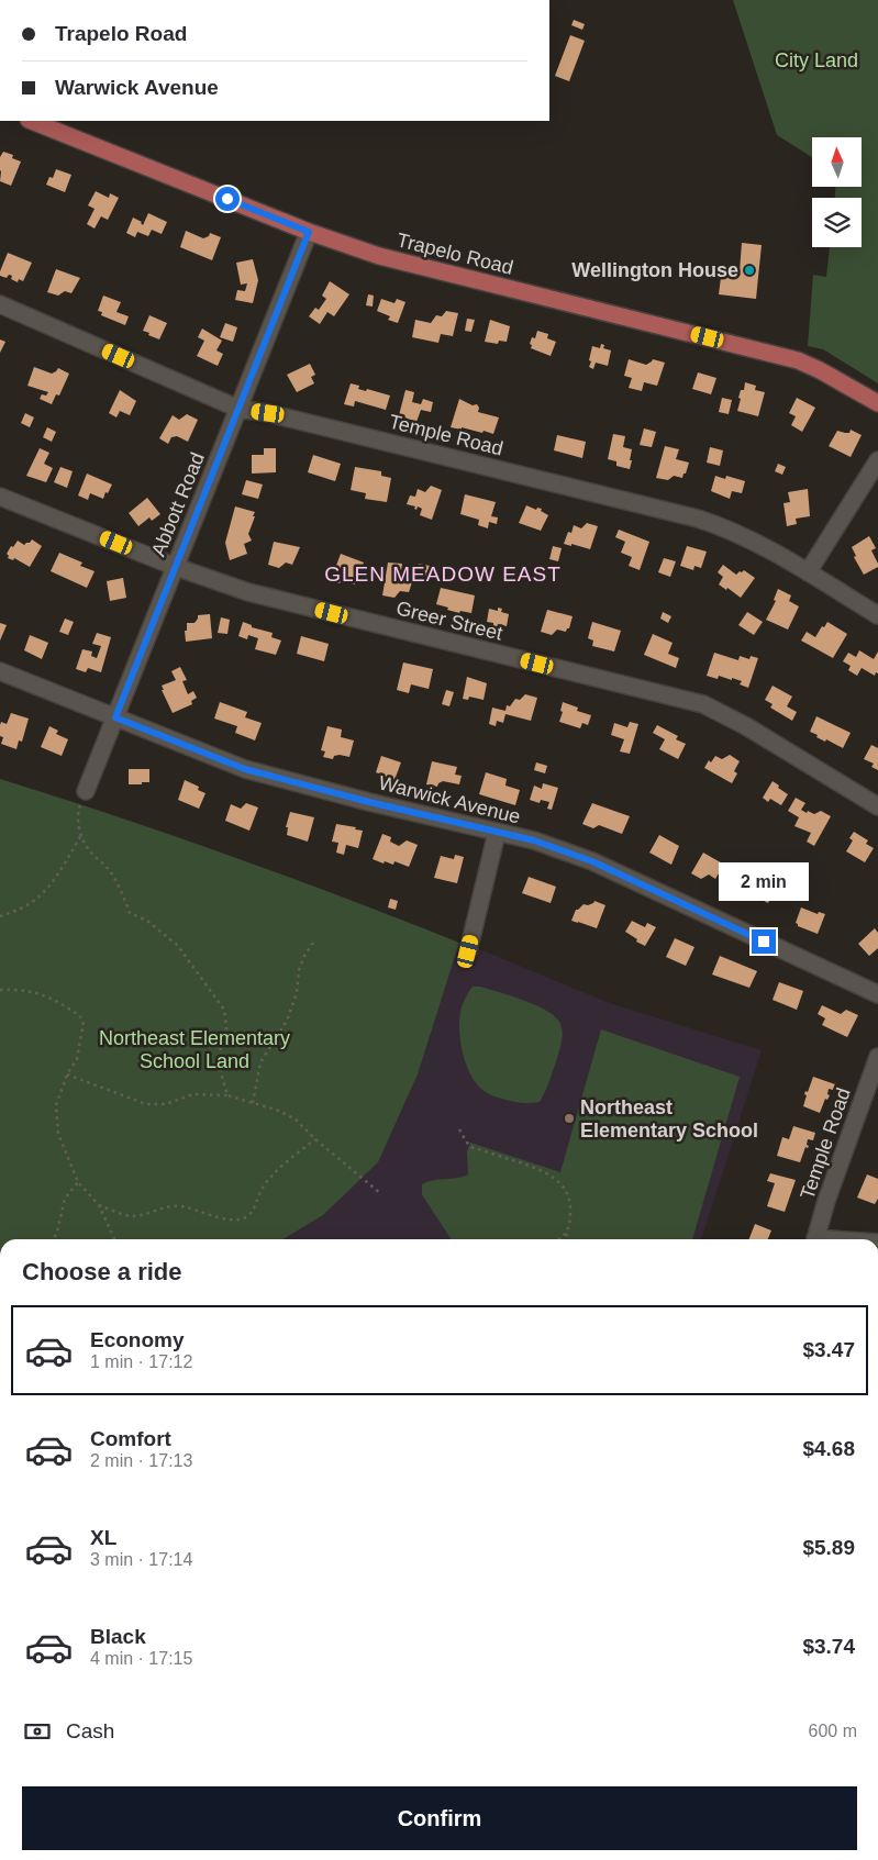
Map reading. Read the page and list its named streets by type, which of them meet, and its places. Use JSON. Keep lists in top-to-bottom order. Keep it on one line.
{"streets":{"main road":["Trapelo Road"],"street":["Temple Road","Abbott Road","Greer Street","Warwick Avenue"]},"crossings":[["Trapelo Road","Abbott Road"],["Temple Road","Abbott Road"],["Abbott Road","Greer Street"],["Abbott Road","Warwick Avenue"]],"districts":["GLEN MEADOW EAST"],"parks":["City Land","Northeast Elementary School Land"],"places":["Wellington House","Northeast Elementary School"],"north":"top","page":{"banner":["Trapelo Road","Warwick Avenue"],"bubble":"2 min","heading":"Choose a ride","list":[{"name":"Economy","note":"1 min · 17:12","value":"$3.47"},{"name":"Comfort","note":"2 min · 17:13","value":"$4.68"},{"name":"XL","note":"3 min · 17:14","value":"$5.89"},{"name":"Black","note":"4 min · 17:15","value":"$3.74"}],"pay":["Cash","600 m"],"buttons":"Confirm"}}
